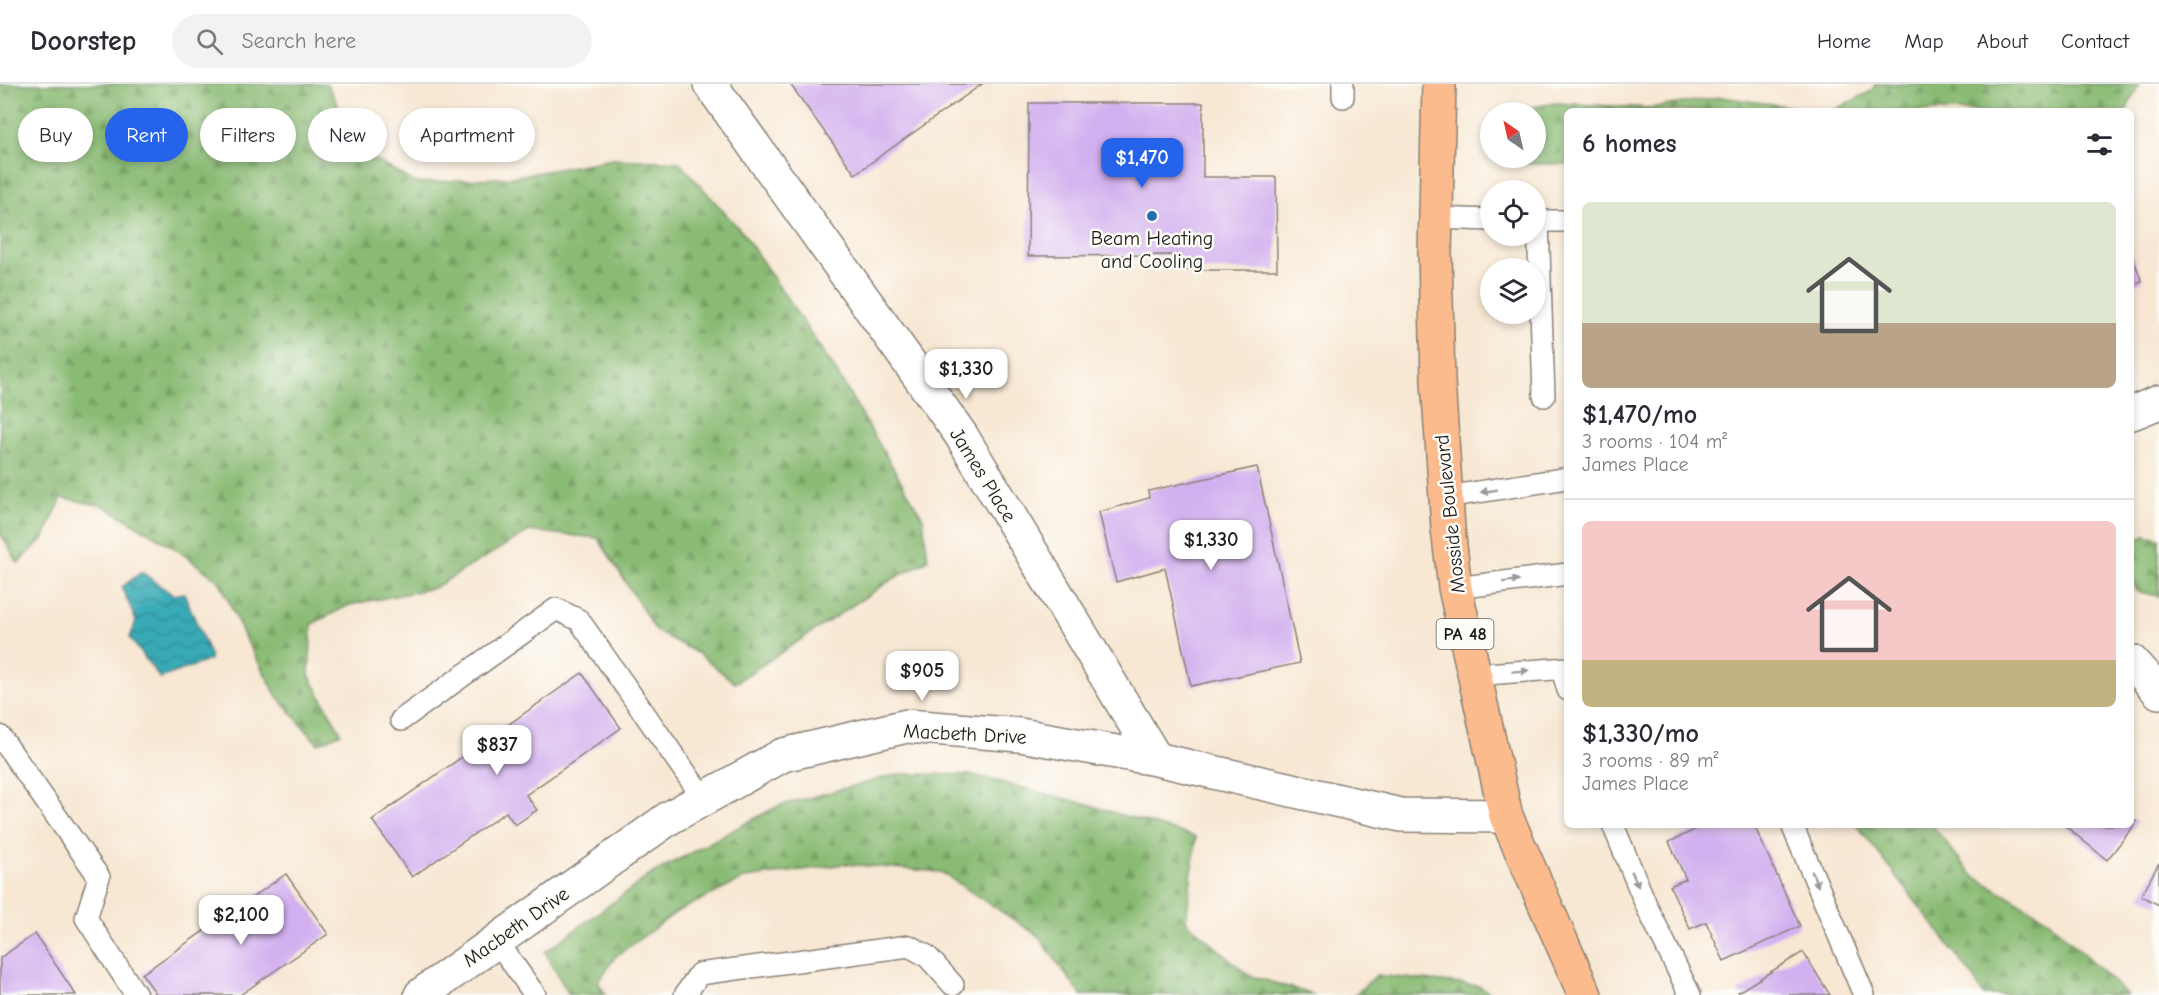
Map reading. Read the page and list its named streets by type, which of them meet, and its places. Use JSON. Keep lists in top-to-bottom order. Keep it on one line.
{"streets":{"main road":["Mosside Boulevard","PA 48"],"street":["James Place","Macbeth Drive"]},"crossings":[["James Place","Macbeth Drive"],["Mosside Boulevard","Macbeth Drive"]],"places":["Beam Heating and Cooling"],"north":"top left","page":{"header":"Doorstep","search":"Search here","nav":["Home","Map","About","Contact"],"chip":["Buy","Rent","Filters","New","Apartment"],"heading":"6 homes","price":["$1,470","$1,330","$1,330","$905","$837","$2,100"],"list":[{"name":"$1,470/mo","note":"3 rooms · 104 m² · James Place"},{"name":"$1,330/mo","note":"3 rooms · 89 m² · James Place"}]}}
